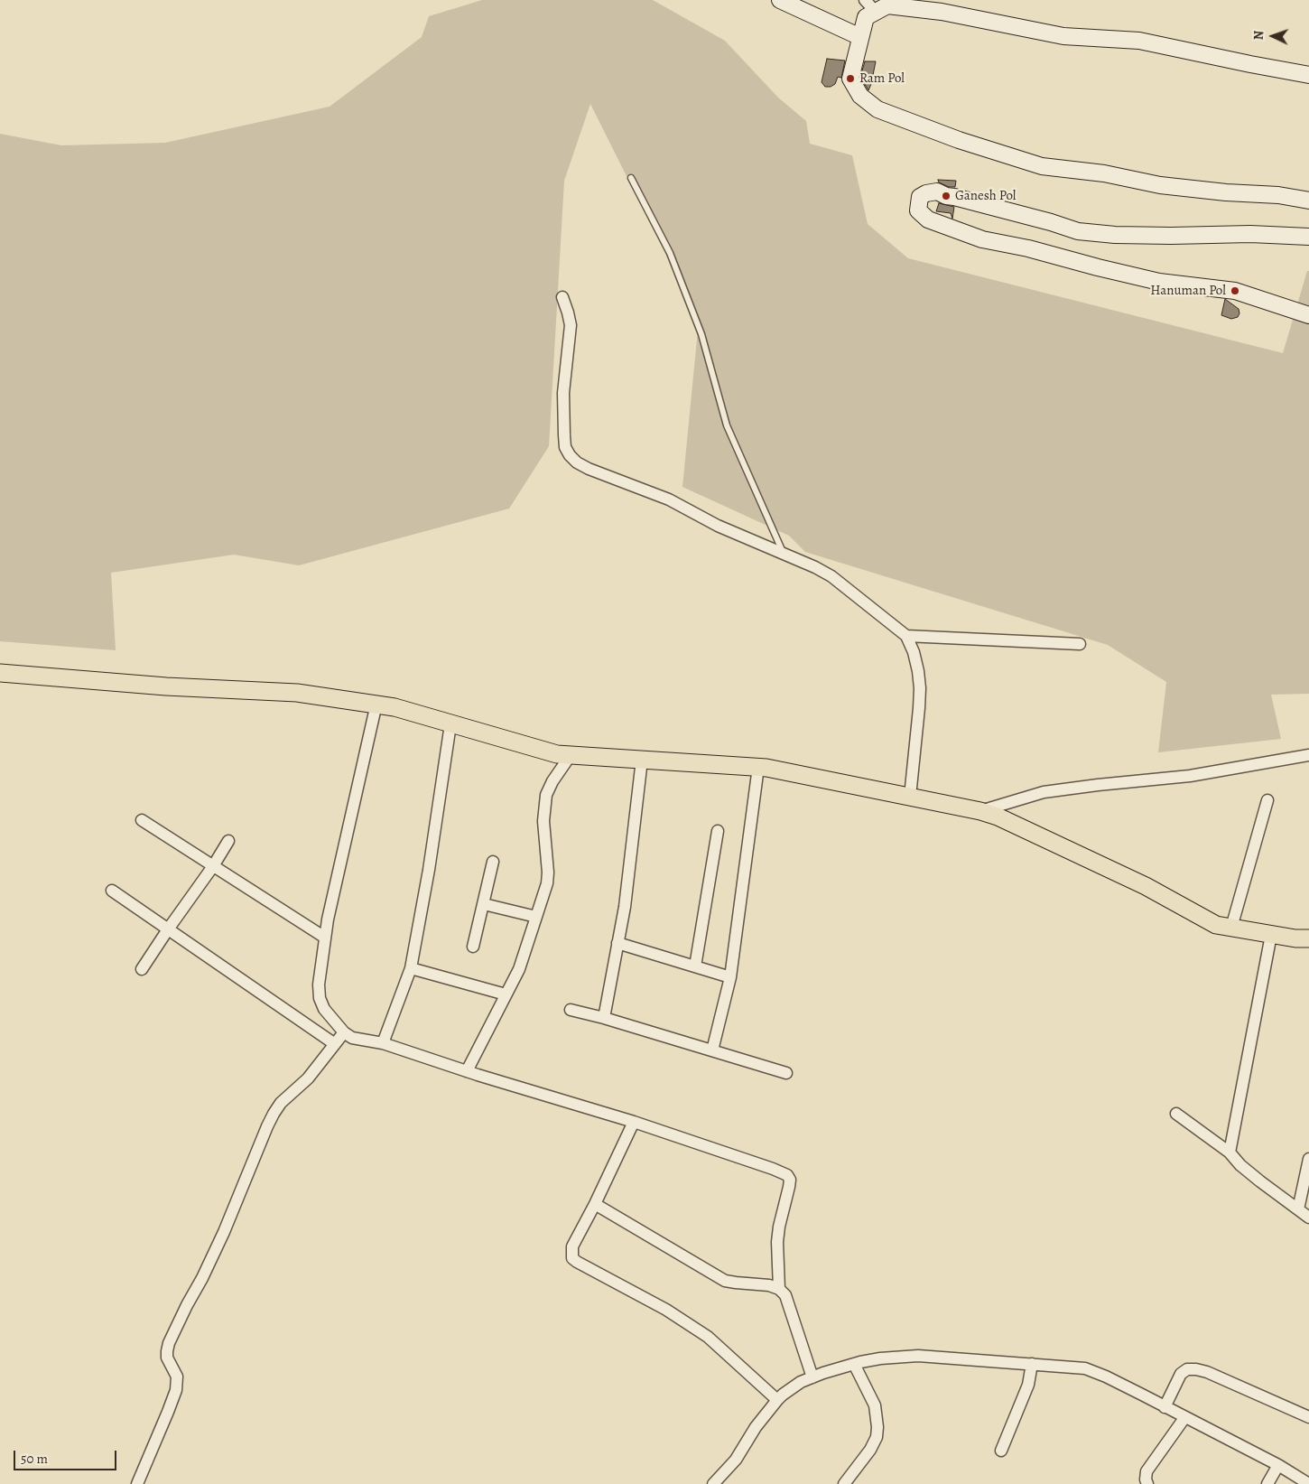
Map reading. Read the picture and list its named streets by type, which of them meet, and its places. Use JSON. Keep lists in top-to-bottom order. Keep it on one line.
{"places":["Ram Pol","Ganesh Pol","Hanuman Pol"],"scale_bar":"50 m","north":"left"}
